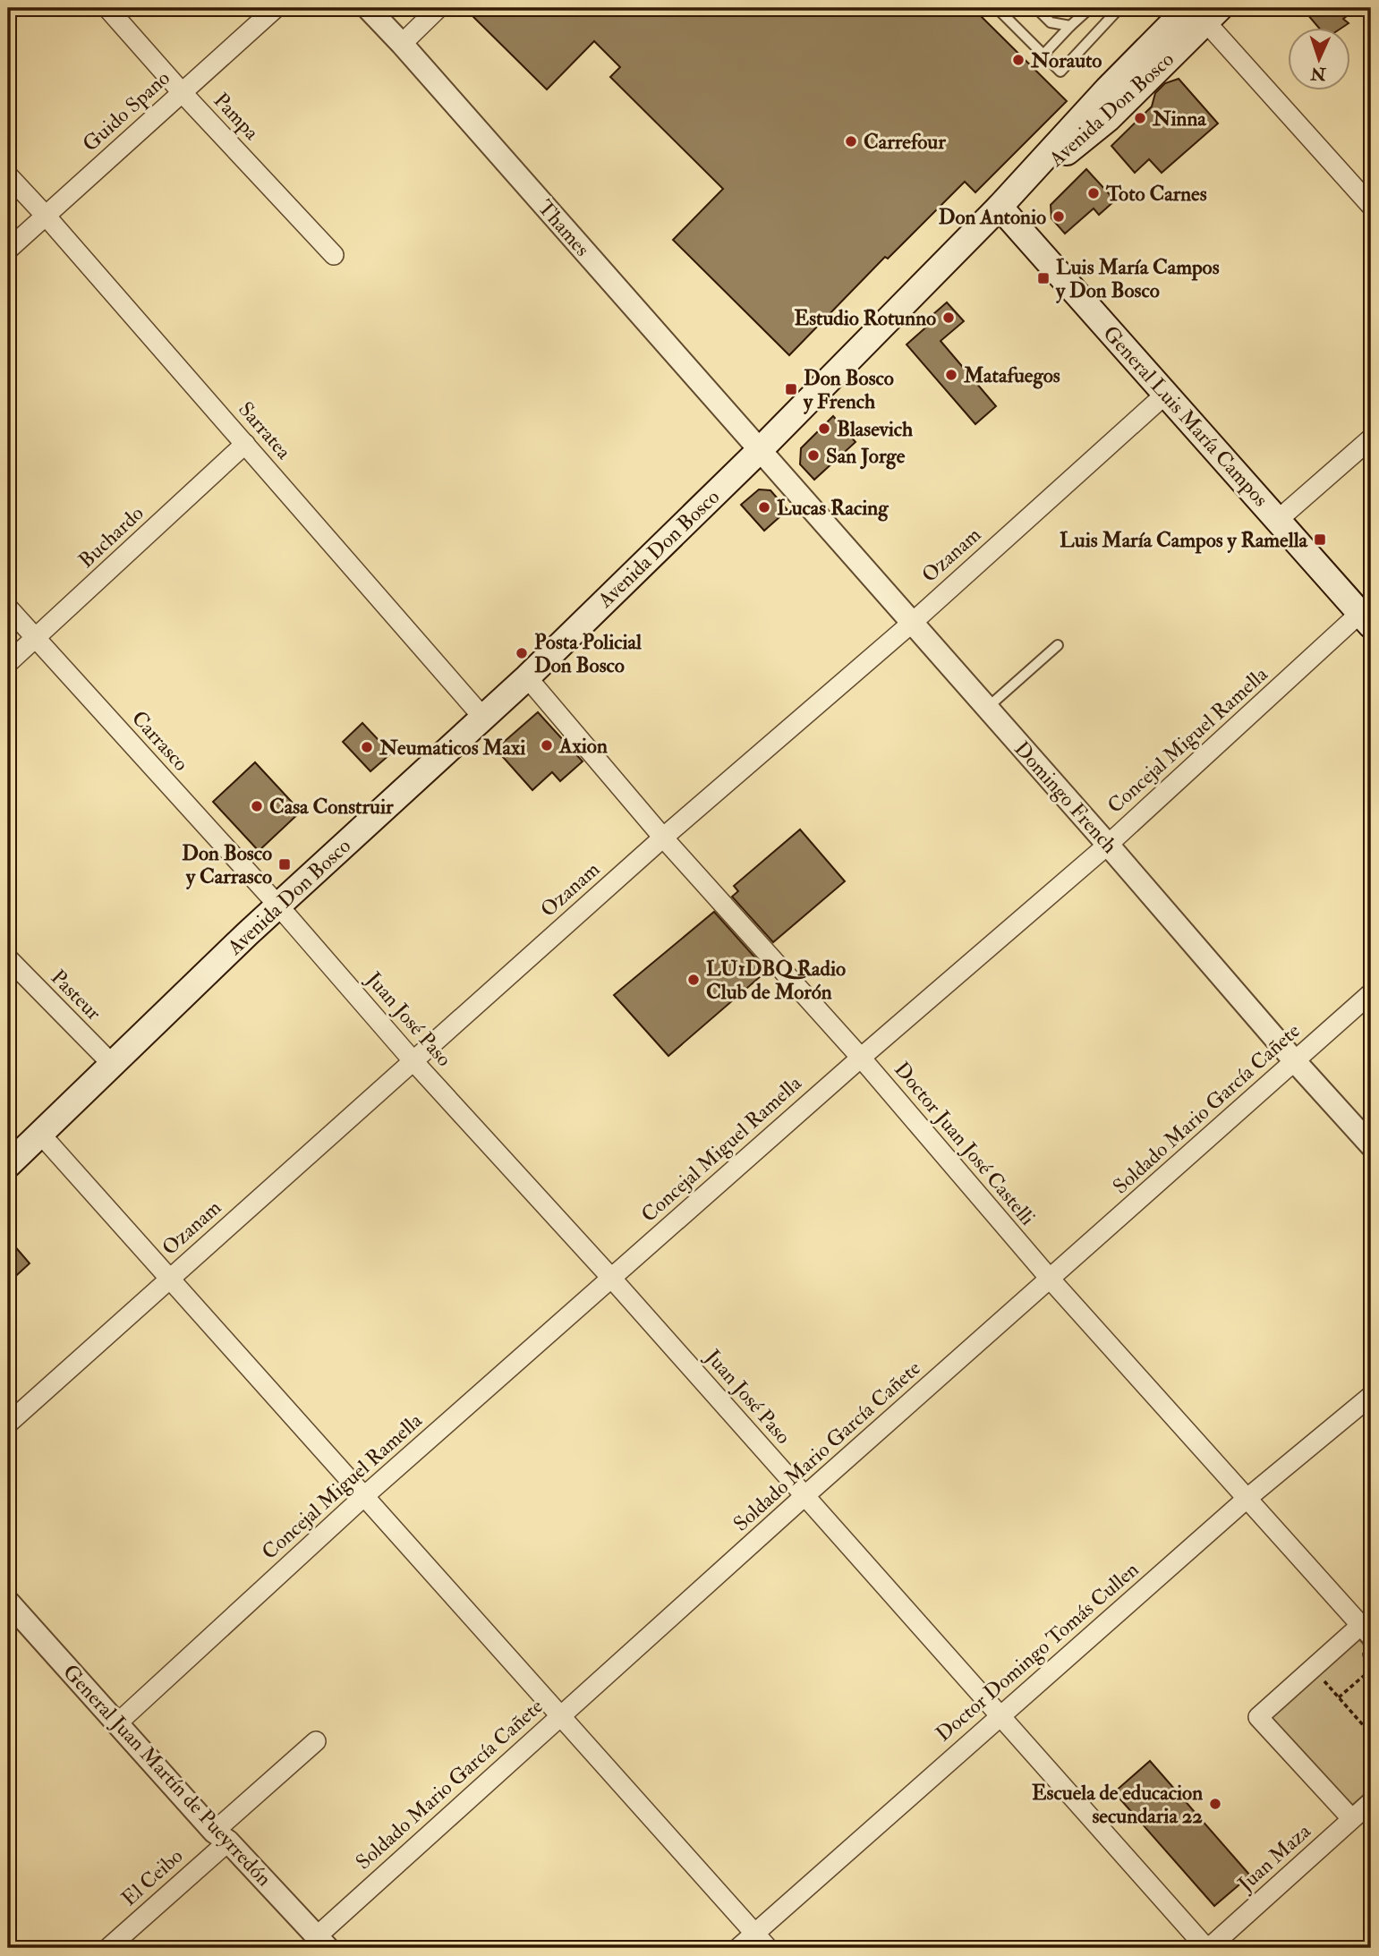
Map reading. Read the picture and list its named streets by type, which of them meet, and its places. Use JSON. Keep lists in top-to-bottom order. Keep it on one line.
{"streets":{"main road":["Avenida Don Bosco","General Luis María Campos"],"street":["Guido Spano","Pampa","Thames","Sarratea","Buchardo","Ozanam","Concejal Miguel Ramella","Carrasco","Domingo French","Pasteur","Juan José Paso","Soldado Mario García Cañete","Doctor Juan José Castelli","Doctor Domingo Tomás Cullen","General Juan Martín de Pueyrredón","Juan Maza","El Ceibo"]},"crossings":[["Avenida Don Bosco","Thames"],["Avenida Don Bosco","General Luis María Campos"],["Avenida Don Bosco","Sarratea"],["Avenida Don Bosco","Carrasco"],["Avenida Don Bosco","Domingo French"],["Avenida Don Bosco","Pasteur"],["Avenida Don Bosco","Juan José Paso"],["Avenida Don Bosco","Doctor Juan José Castelli"],["Guido Spano","Pampa"],["Guido Spano","Sarratea"],["Thames","Domingo French"],["General Luis María Campos","Ozanam"],["General Luis María Campos","Concejal Miguel Ramella"],["Sarratea","Buchardo"],["Buchardo","Carrasco"],["Ozanam","Domingo French"],["Ozanam","Juan José Paso"],["Ozanam","Doctor Juan José Castelli"],["Concejal Miguel Ramella","Domingo French"],["Concejal Miguel Ramella","Juan José Paso"],["Concejal Miguel Ramella","Doctor Juan José Castelli"],["Concejal Miguel Ramella","General Juan Martín de Pueyrredón"],["Carrasco","Juan José Paso"],["Domingo French","Soldado Mario García Cañete"],["Juan José Paso","Soldado Mario García Cañete"],["Juan José Paso","Doctor Domingo Tomás Cullen"],["Juan José Paso","Juan Maza"],["Soldado Mario García Cañete","Doctor Juan José Castelli"],["Soldado Mario García Cañete","General Juan Martín de Pueyrredón"],["Doctor Juan José Castelli","Doctor Domingo Tomás Cullen"],["General Juan Martín de Pueyrredón","El Ceibo"]],"places":{"other":["Norauto","Ninna","Carrefour","Toto Carnes","Don Antonio","Estudio Rotunno","Matafuegos","Blasevich","San Jorge","Lucas Racing","Posta Policial Don Bosco","Axion","Neumaticos Maxi","Casa Construir","LU1DBQ Radio Club de Morón","Escuela de educacion secundaria 22"],"transit":["Luis María Campos y Don Bosco","Don Bosco y French","Luis María Campos y Ramella","Don Bosco y Carrasco"]},"north":"bottom"}
